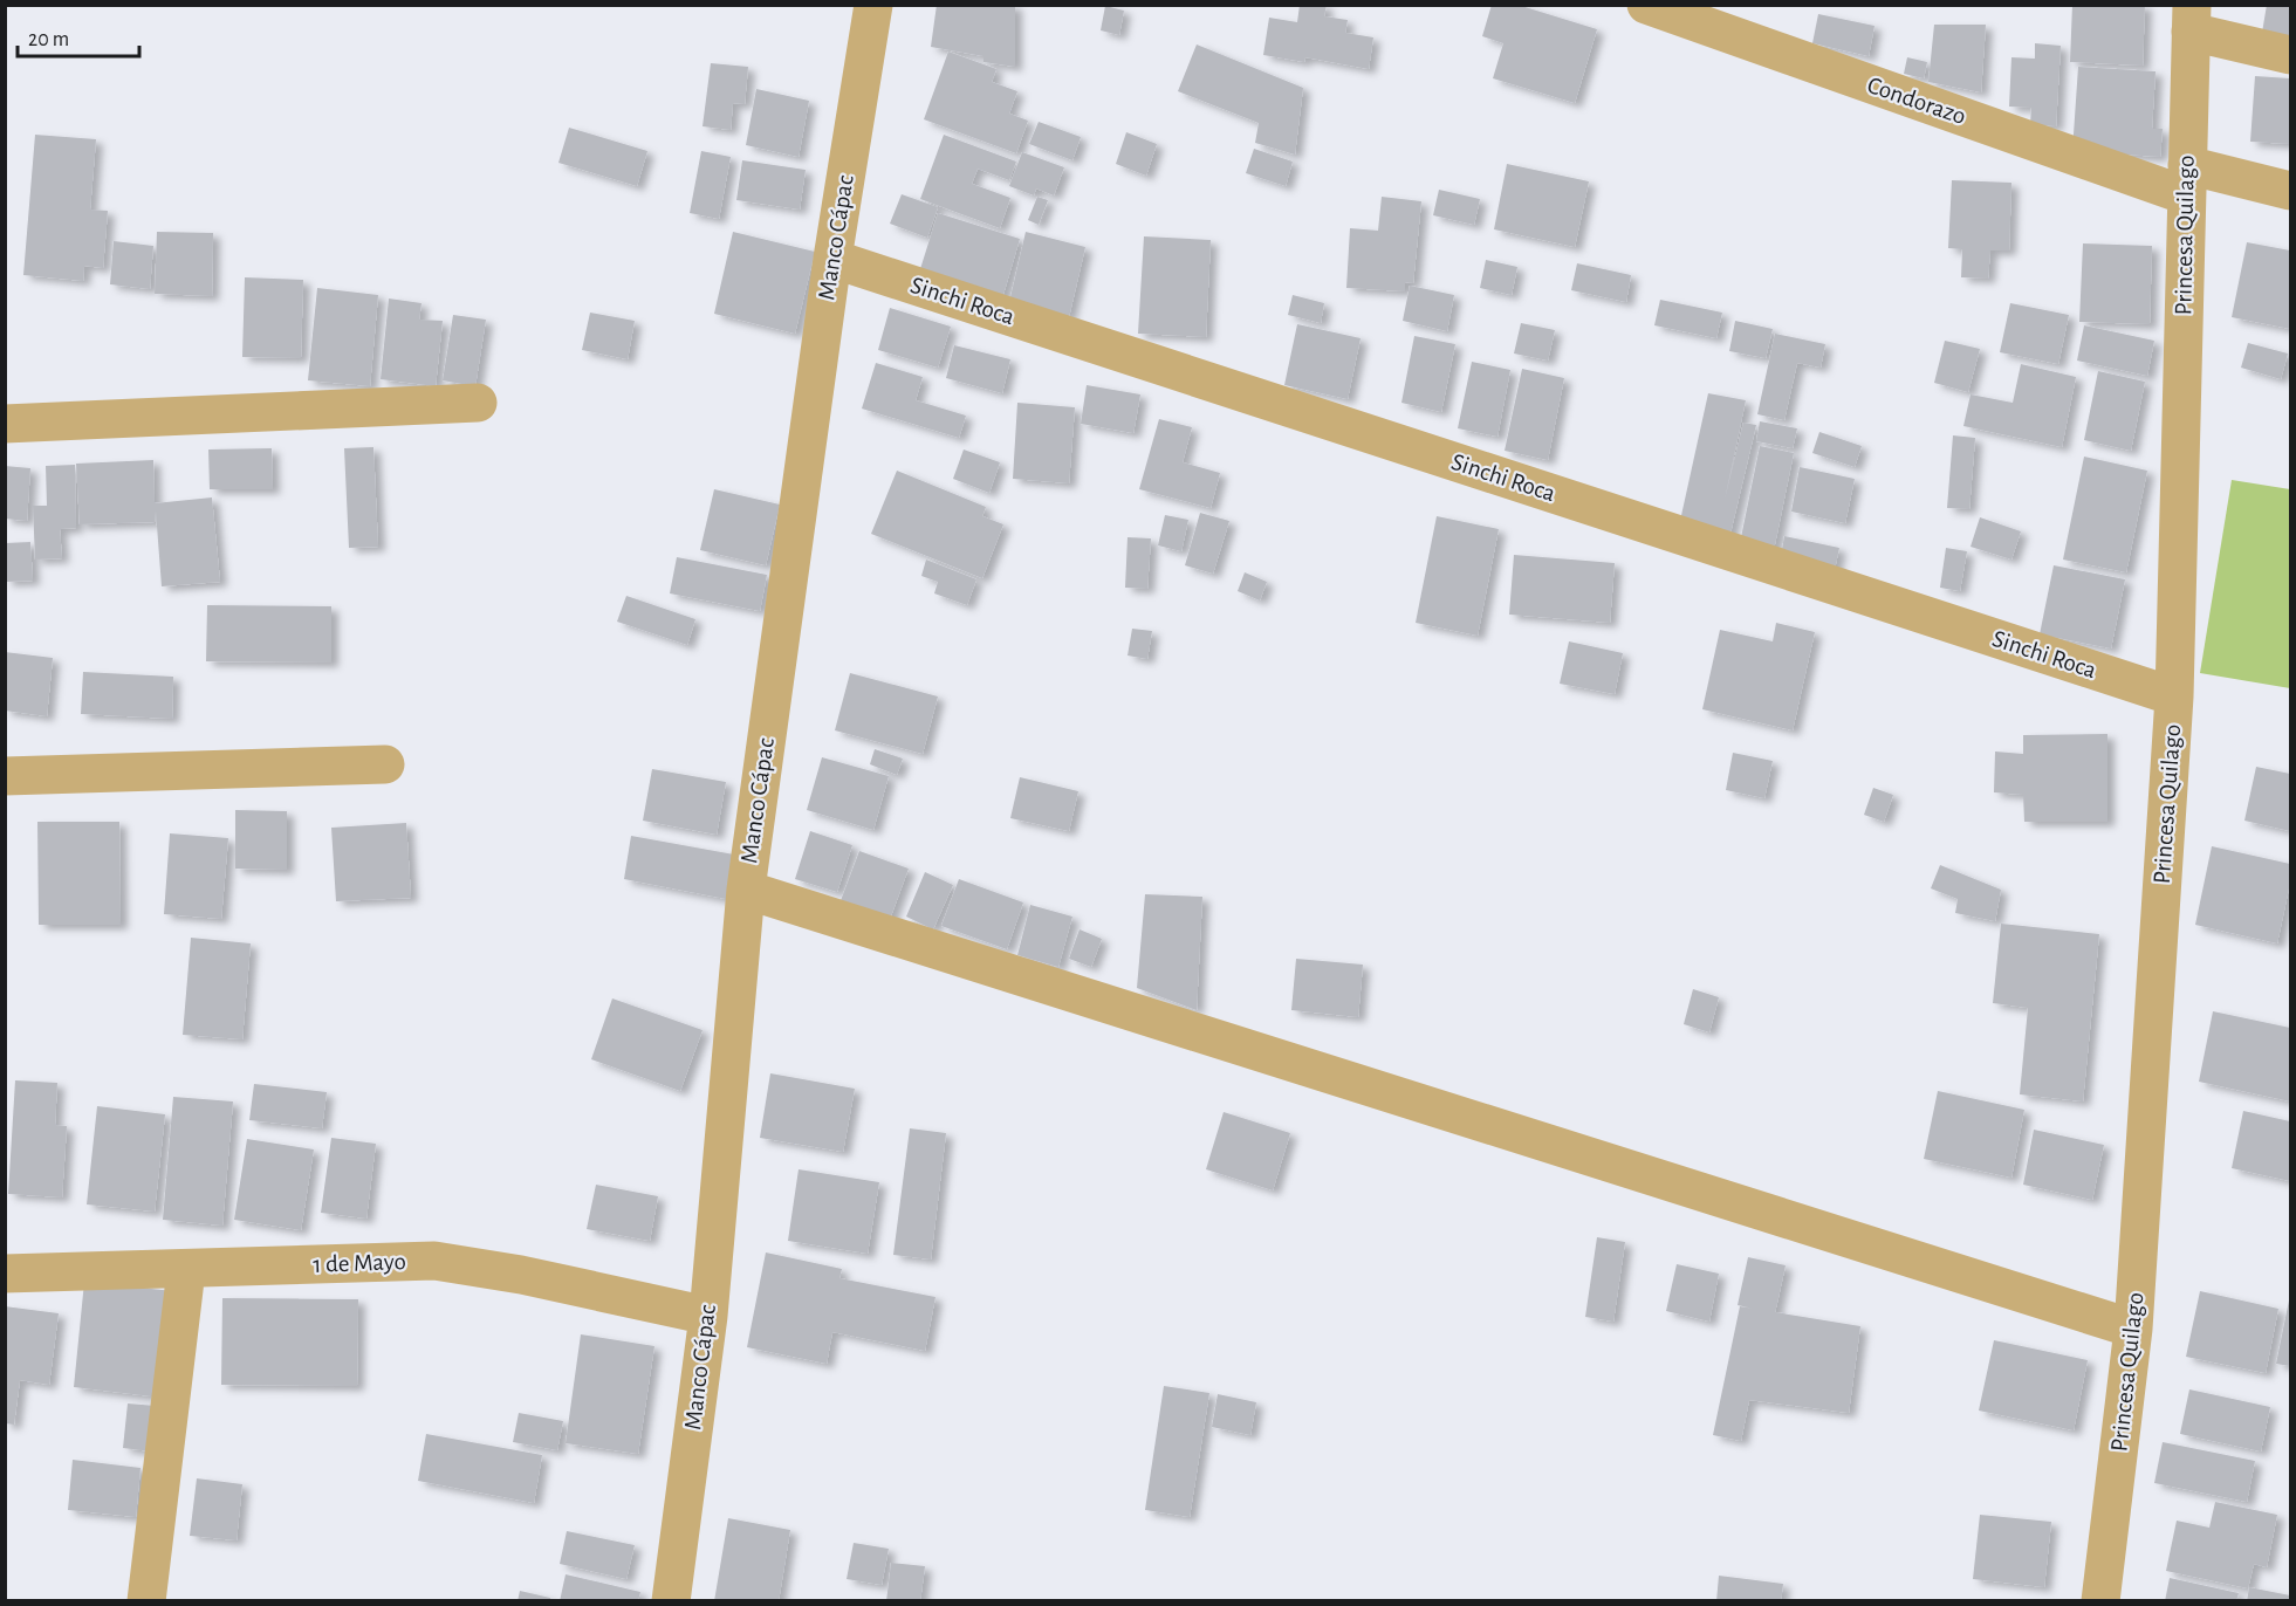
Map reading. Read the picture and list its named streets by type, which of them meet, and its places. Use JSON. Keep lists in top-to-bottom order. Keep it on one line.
{"streets":{"street":["Condorazo","Princesa Quilago","Manco Cápac","Sinchi Roca","1 de Mayo"]},"crossings":[["Condorazo","Princesa Quilago"],["Princesa Quilago","Sinchi Roca"],["Manco Cápac","Sinchi Roca"],["Manco Cápac","1 de Mayo"]],"scale_bar":"20 m"}
